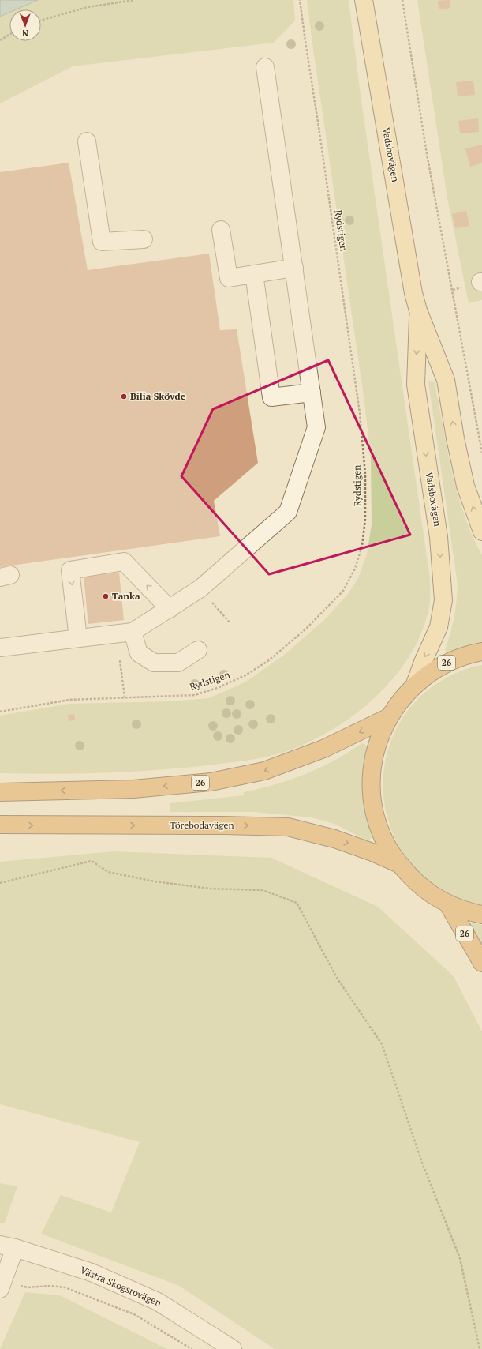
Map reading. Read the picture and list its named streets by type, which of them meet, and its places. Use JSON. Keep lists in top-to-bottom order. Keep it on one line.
{"streets":{"highway":["26","Törebodavägen"],"main road":["Vadsbovägen"],"street":["Västra Skogsrovägen"],"path":["Rydstigen"]},"crossings":[["Vadsbovägen","26"],["26","Törebodavägen"]],"places":["Bilia Skövde","Tanka"],"north":"bottom"}
